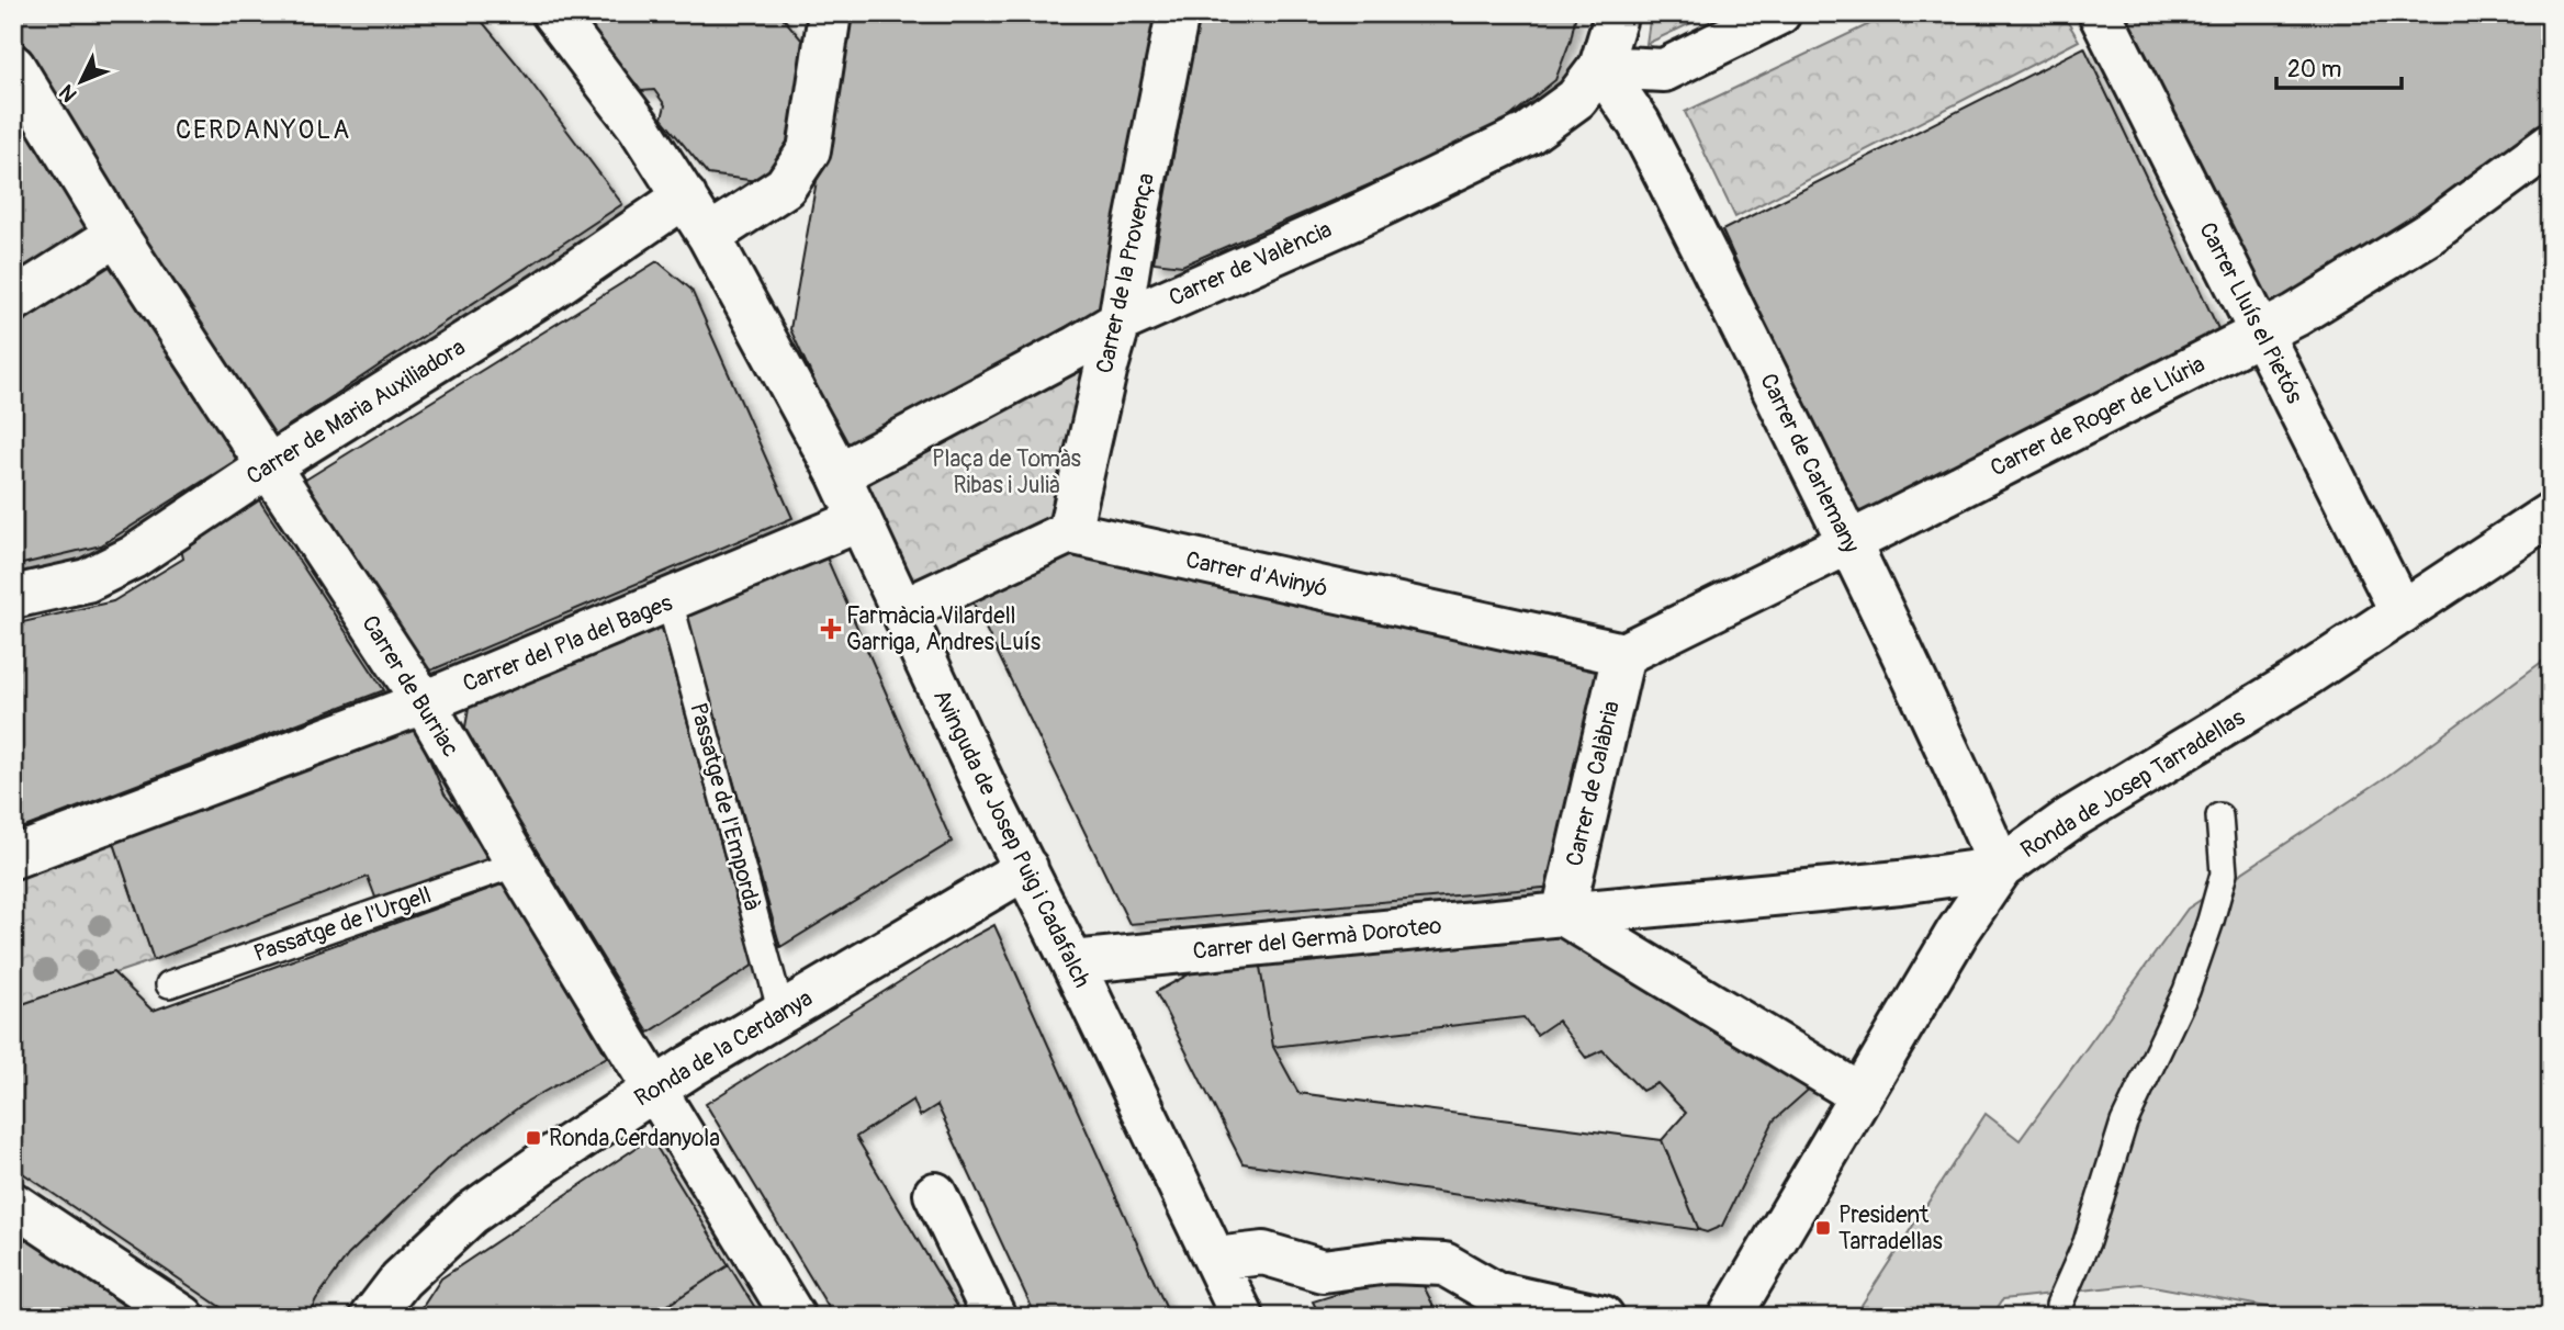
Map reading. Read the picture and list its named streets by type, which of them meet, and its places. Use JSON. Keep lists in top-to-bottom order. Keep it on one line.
{"streets":{"street":["Carrer de València","Carrer de la Provença","Carrer Lluís el Pietós","Carrer de Maria Auxiliadora","Carrer de Roger de Llúria","Carrer de Carlemany","Carrer d'Avinyó","Carrer del Pla del Bages","Carrer de Burriac","Carrer de Calàbria","Ronda de Josep Tarradellas","Avinguda de Josep Puig i Cadafalch","Carrer del Germà Doroteo","Ronda de la Cerdanya"],"lane":["Passatge de l'Empordà","Passatge de l'Urgell"]},"crossings":[["Carrer de València","Carrer de la Provença"],["Carrer de València","Carrer de Carlemany"],["Carrer de València","Avinguda de Josep Puig i Cadafalch"],["Carrer de la Provença","Carrer d'Avinyó"],["Carrer Lluís el Pietós","Carrer de Roger de Llúria"],["Carrer Lluís el Pietós","Ronda de Josep Tarradellas"],["Carrer de Maria Auxiliadora","Carrer de Burriac"],["Carrer de Maria Auxiliadora","Avinguda de Josep Puig i Cadafalch"],["Carrer de Roger de Llúria","Carrer de Carlemany"],["Carrer de Roger de Llúria","Carrer d'Avinyó"],["Carrer de Roger de Llúria","Carrer de Calàbria"],["Carrer de Carlemany","Ronda de Josep Tarradellas"],["Carrer de Carlemany","Carrer del Germà Doroteo"],["Carrer d'Avinyó","Carrer de Calàbria"],["Carrer del Pla del Bages","Carrer de Burriac"],["Carrer del Pla del Bages","Passatge de l'Empordà"],["Carrer del Pla del Bages","Avinguda de Josep Puig i Cadafalch"],["Carrer de Burriac","Passatge de l'Urgell"],["Carrer de Burriac","Ronda de la Cerdanya"],["Carrer de Calàbria","Carrer del Germà Doroteo"],["Ronda de Josep Tarradellas","Carrer del Germà Doroteo"],["Passatge de l'Empordà","Ronda de la Cerdanya"],["Avinguda de Josep Puig i Cadafalch","Carrer del Germà Doroteo"],["Avinguda de Josep Puig i Cadafalch","Ronda de la Cerdanya"]],"districts":["CERDANYOLA"],"parks":["Plaça de Tomàs Ribas i Julià"],"places":{"health":["Farmàcia Vilardell Garriga, Andres Luís"],"transit":["Ronda Cerdanyola","President Tarradellas"]},"scale_bar":"20 m","north":"bottom left"}
